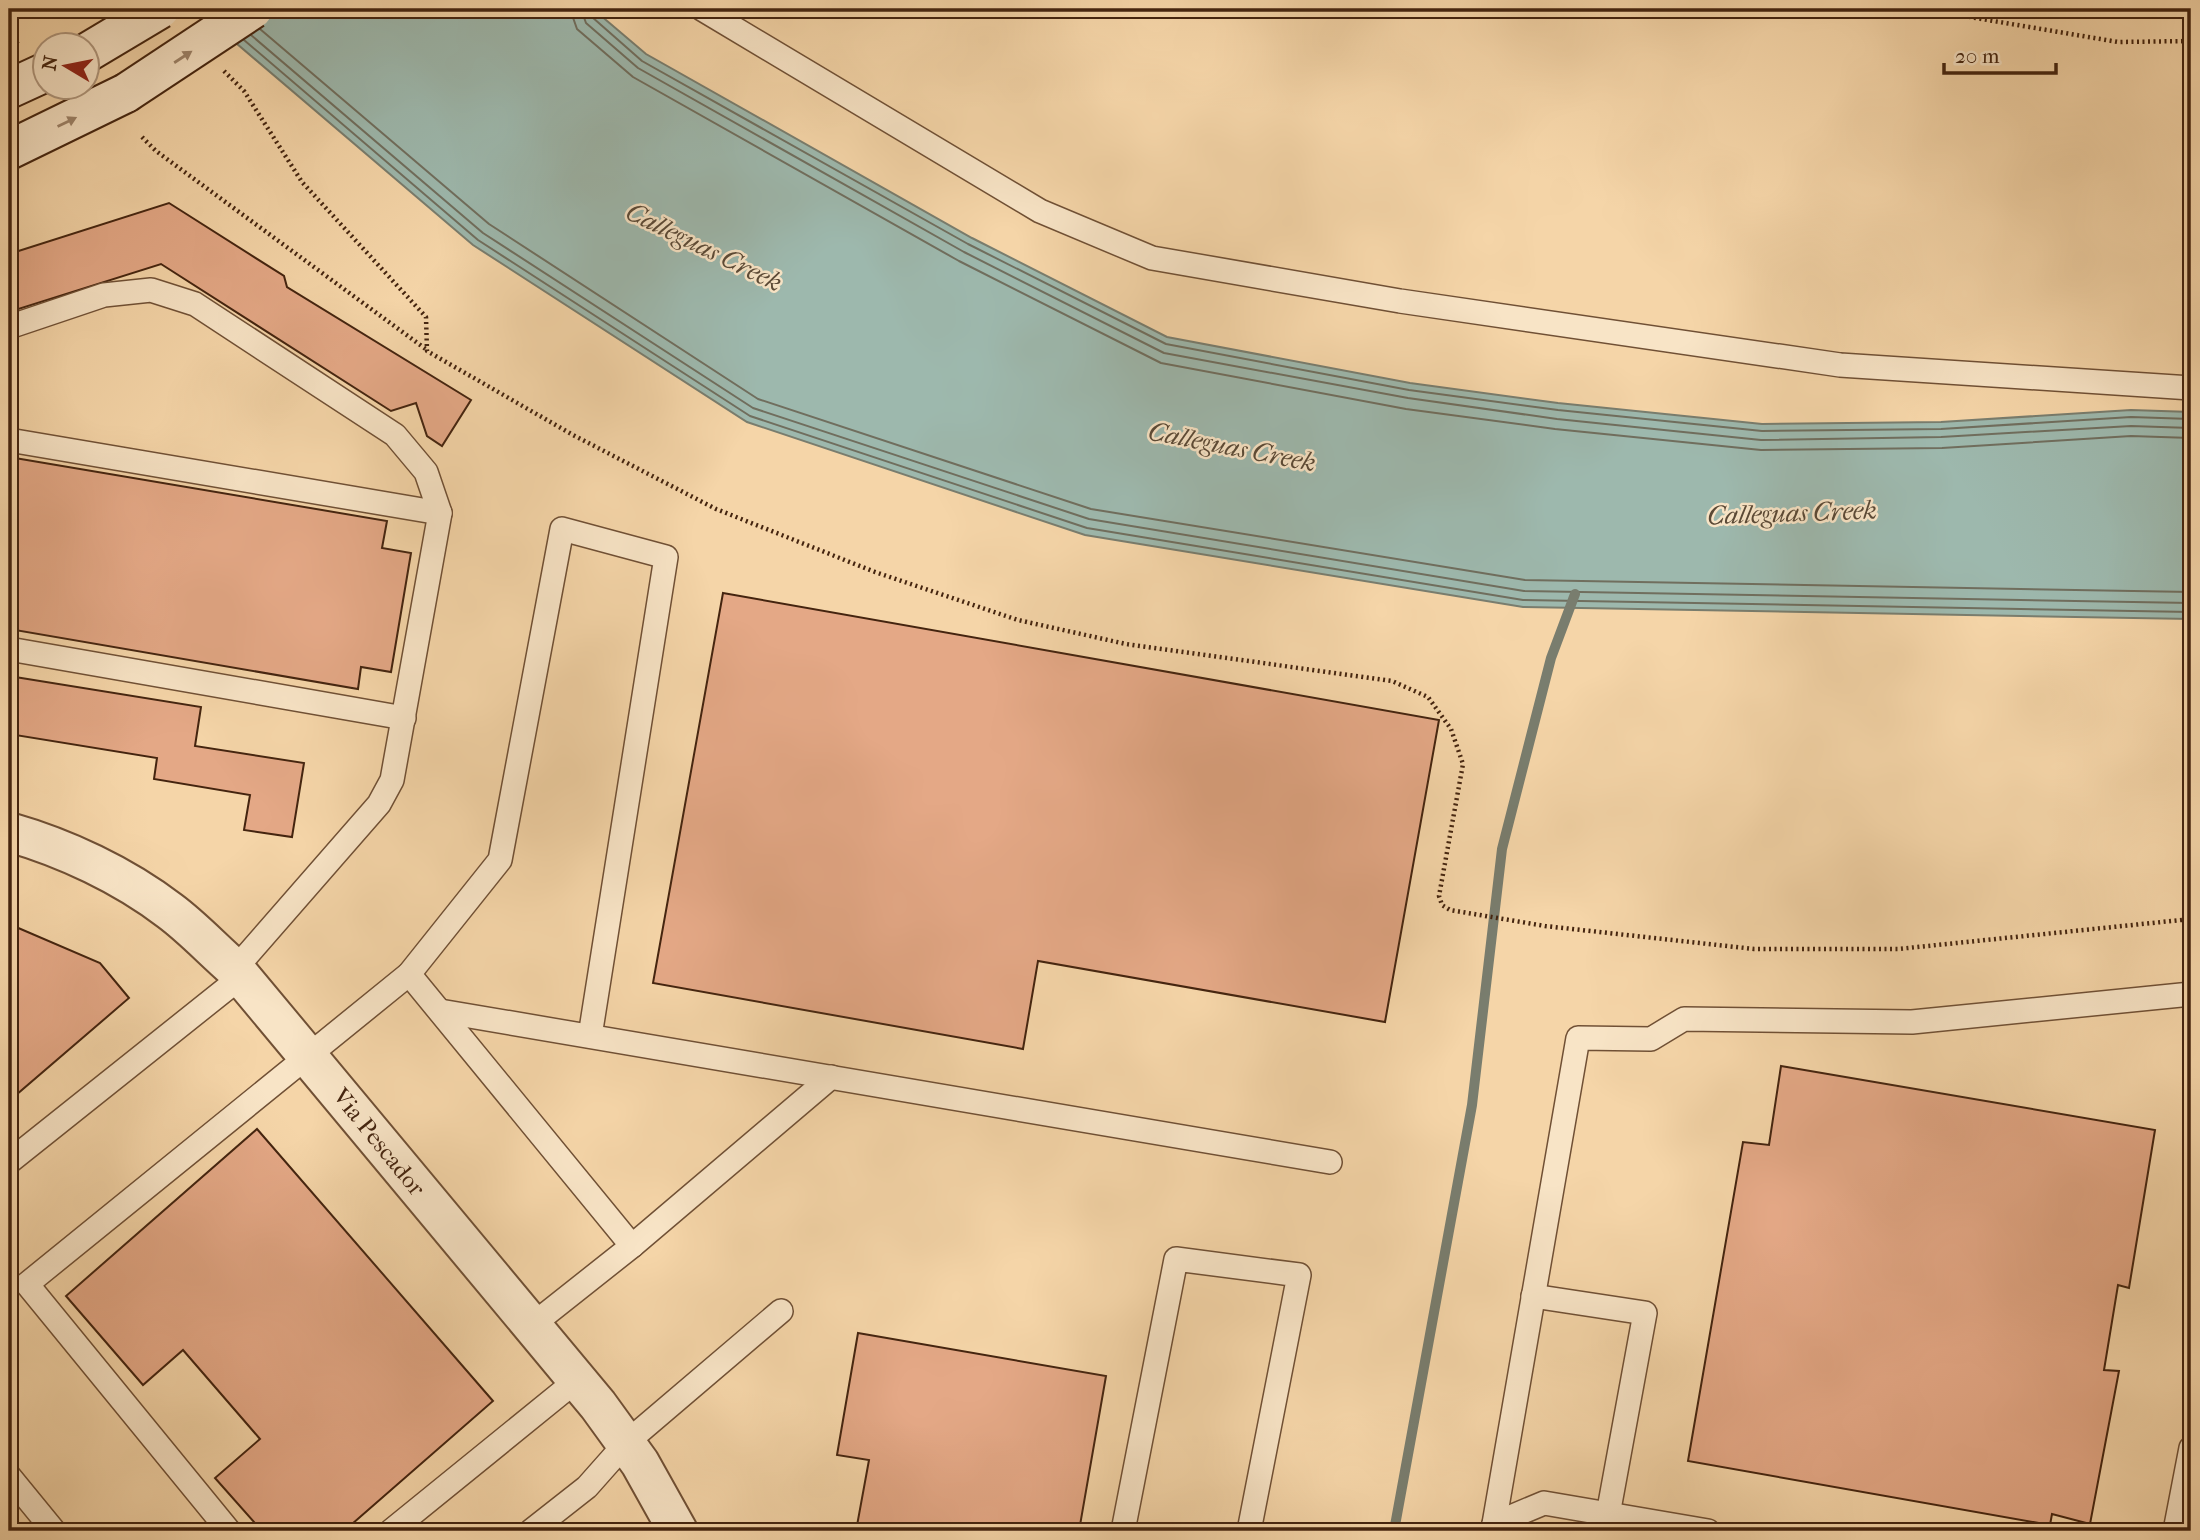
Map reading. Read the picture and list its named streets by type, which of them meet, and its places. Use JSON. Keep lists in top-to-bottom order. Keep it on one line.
{"streets":{"street":["Via Pescador"]},"water":["Calleguas Creek"],"scale_bar":"20 m","north":"left"}
